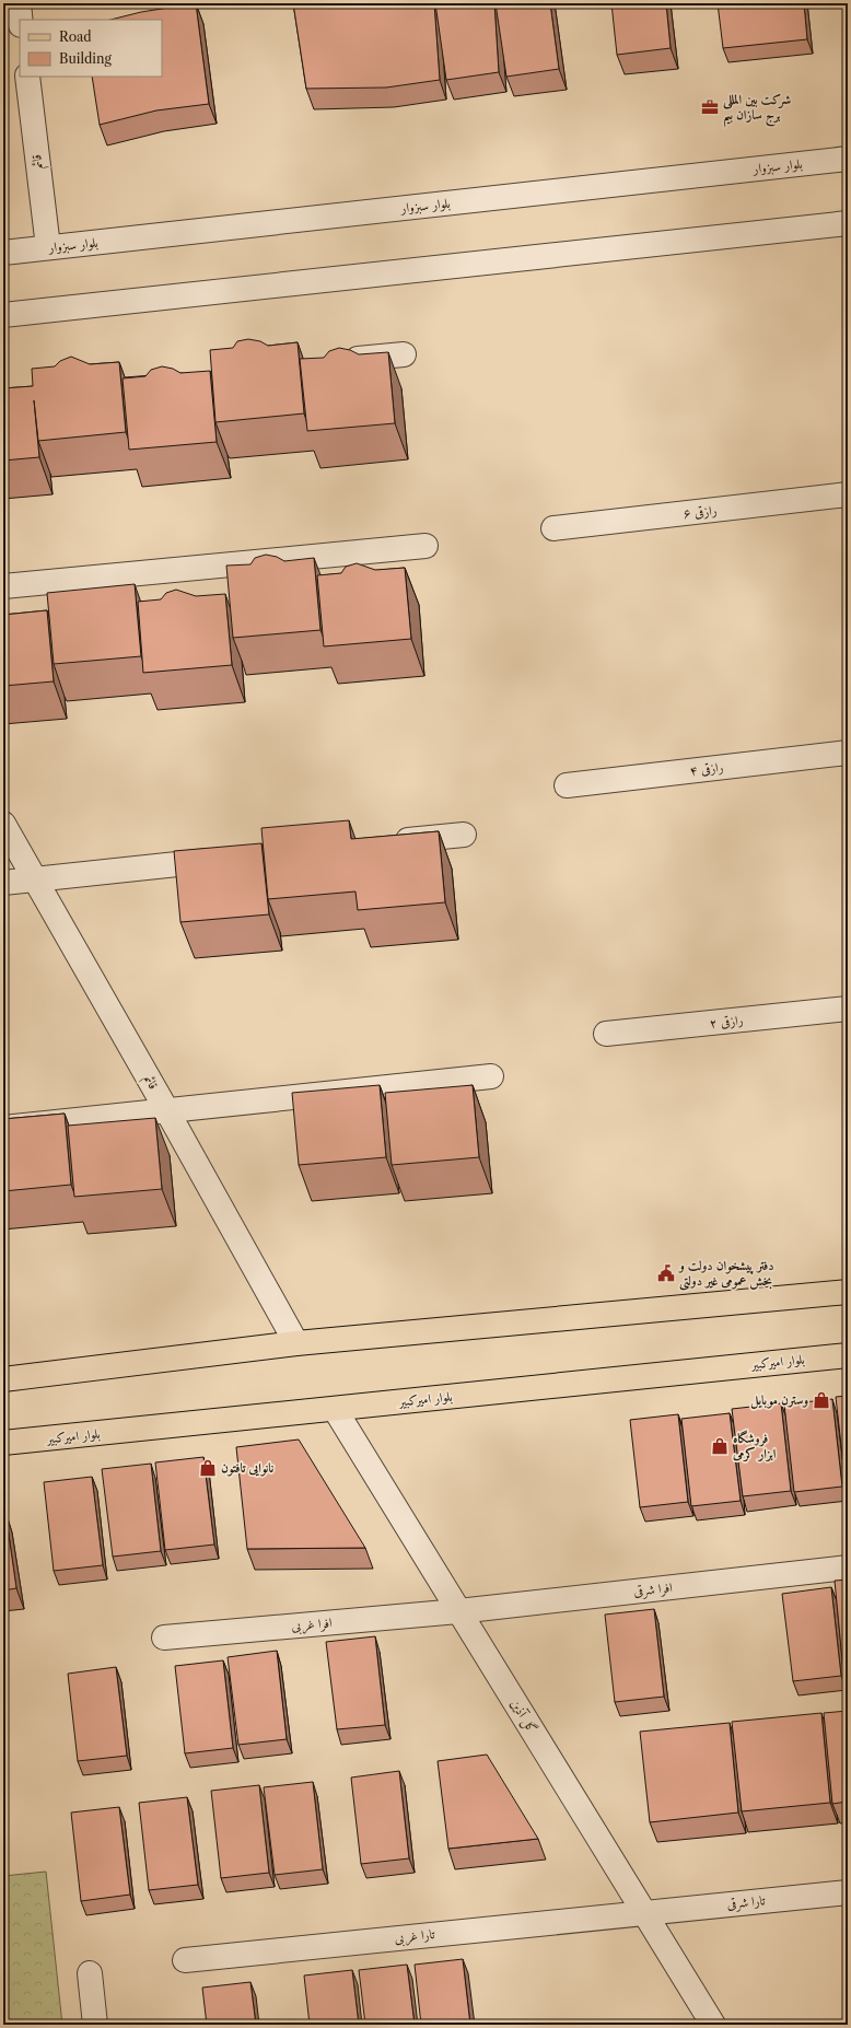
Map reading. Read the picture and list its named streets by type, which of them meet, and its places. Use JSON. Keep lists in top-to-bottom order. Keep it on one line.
{"streets":{"main road":["بلوار امیرکبیر"],"street":["قائم","بلوار سبزوار","رازقی ۶","رازقی ۴","رازقی ۲","افرا شرقی","افرا غربی","گل آذین","تارا شرقی","تارا غربی"]},"crossings":[["قائم","بلوار سبزوار"],["بلوار امیرکبیر","گل آذین"],["افرا شرقی","افرا غربی"],["افرا شرقی","گل آذین"],["افرا غربی","گل آذین"],["گل آذین","تارا شرقی"],["گل آذین","تارا غربی"],["تارا شرقی","تارا غربی"]],"places":{"office":["شرکت بین المللی برج سازان بیم"],"public building":["دفتر پیشخوان دولت و بخش عمومی غیر دولتی"],"shop":["وسترن موبایل","فروشگاه ابزار کرمی","نانوایی تافتون"]},"legend":["Road","Building"]}
